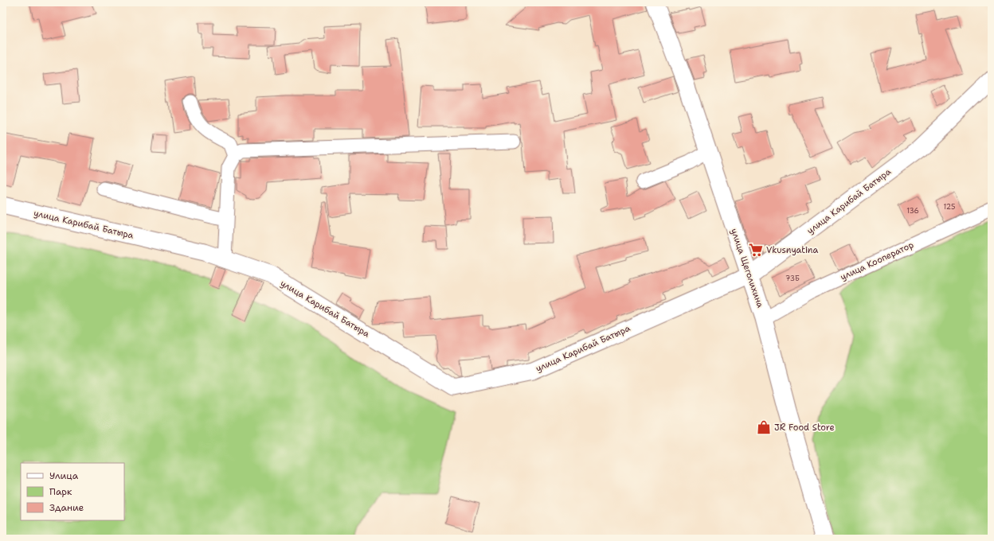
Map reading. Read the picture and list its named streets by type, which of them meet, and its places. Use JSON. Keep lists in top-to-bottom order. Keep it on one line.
{"streets":{"street":["улица Карибай Батыра","улица Кооператор","улица Щеголихина"]},"crossings":[["улица Карибай Батыра","улица Щеголихина"],["улица Кооператор","улица Щеголихина"]],"places":{"supermarket":["Vkusnyatina"],"shop":["JR Food Store"]},"house_numbers":["125","136","73Б"],"legend":["Улица","Парк","Здание"]}
